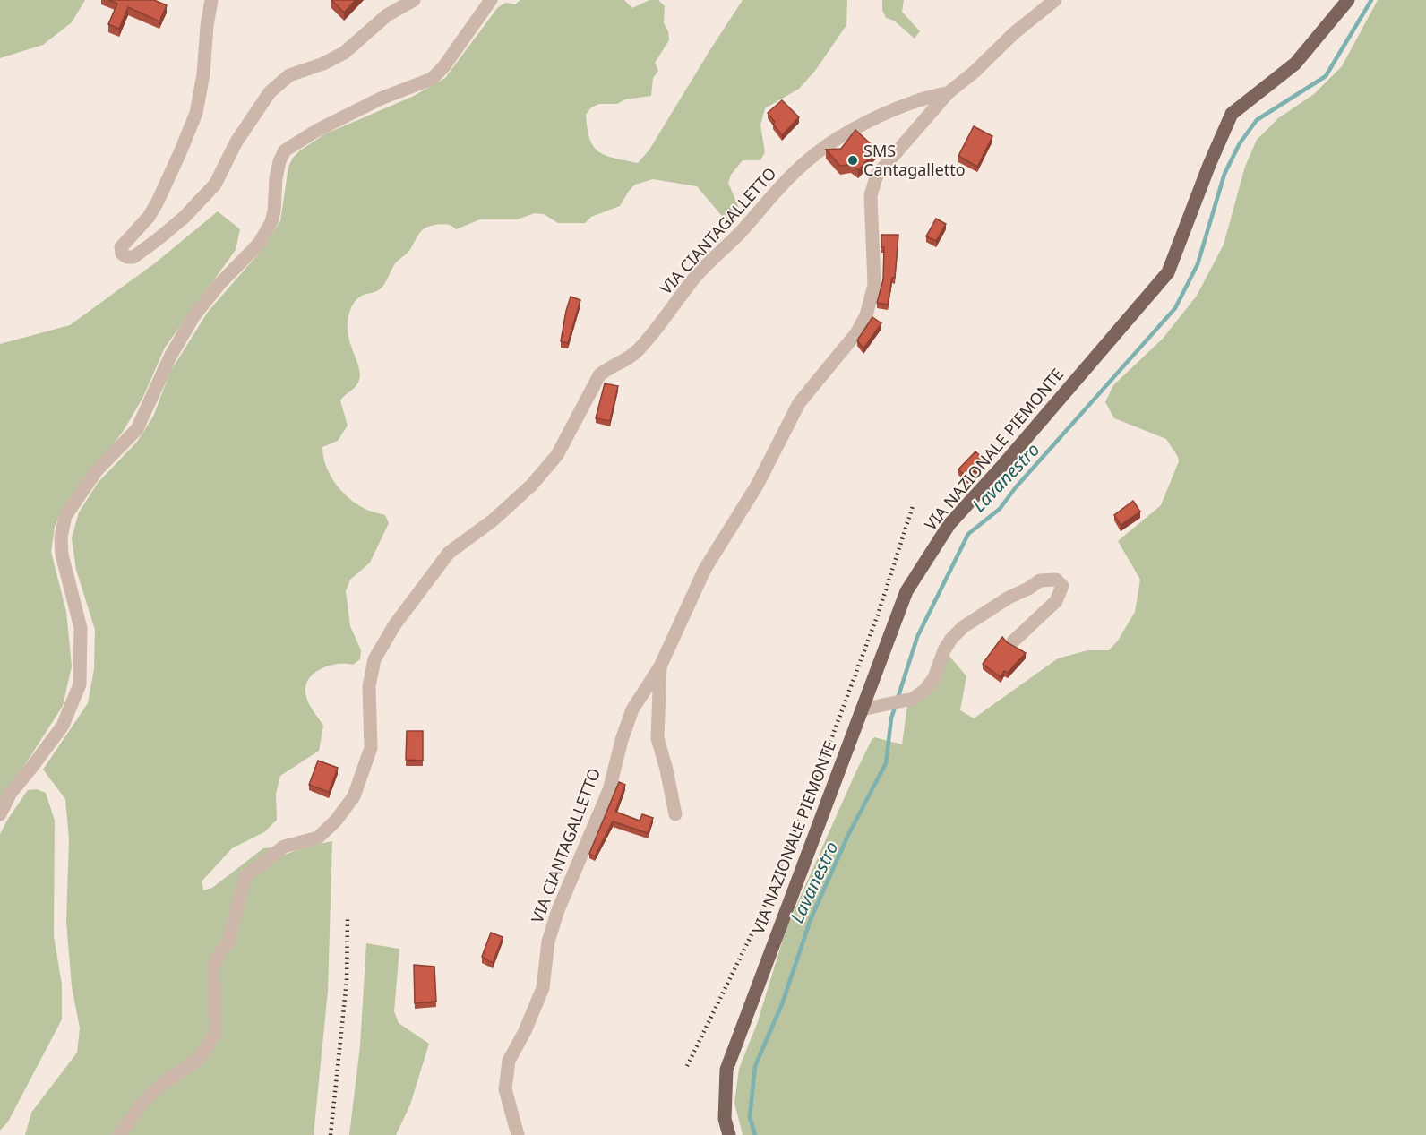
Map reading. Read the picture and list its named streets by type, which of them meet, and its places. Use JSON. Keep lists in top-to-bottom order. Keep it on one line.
{"streets":{"main road":["VIA NAZIONALE PIEMONTE"],"street":["VIA CIANTAGALLETTO"]},"water":["Lavanestro"],"places":["SMS Cantagalletto"]}
